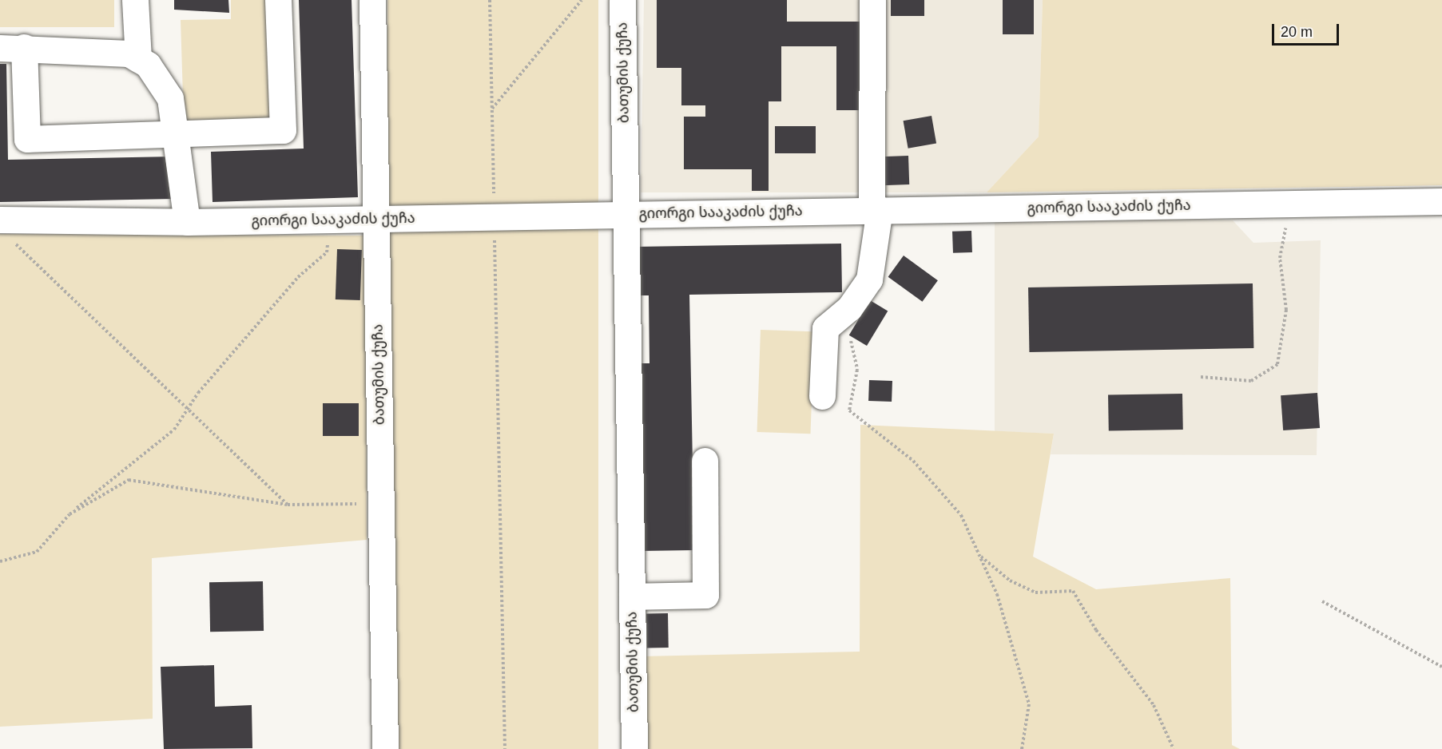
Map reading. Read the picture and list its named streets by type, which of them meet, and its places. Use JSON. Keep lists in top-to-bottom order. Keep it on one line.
{"streets":{"street":["ბათუმის ქუჩა","გიორგი სააკაძის ქუჩა"]},"crossings":[["ბათუმის ქუჩა","გიორგი სააკაძის ქუჩა"]],"scale_bar":"20 m"}
